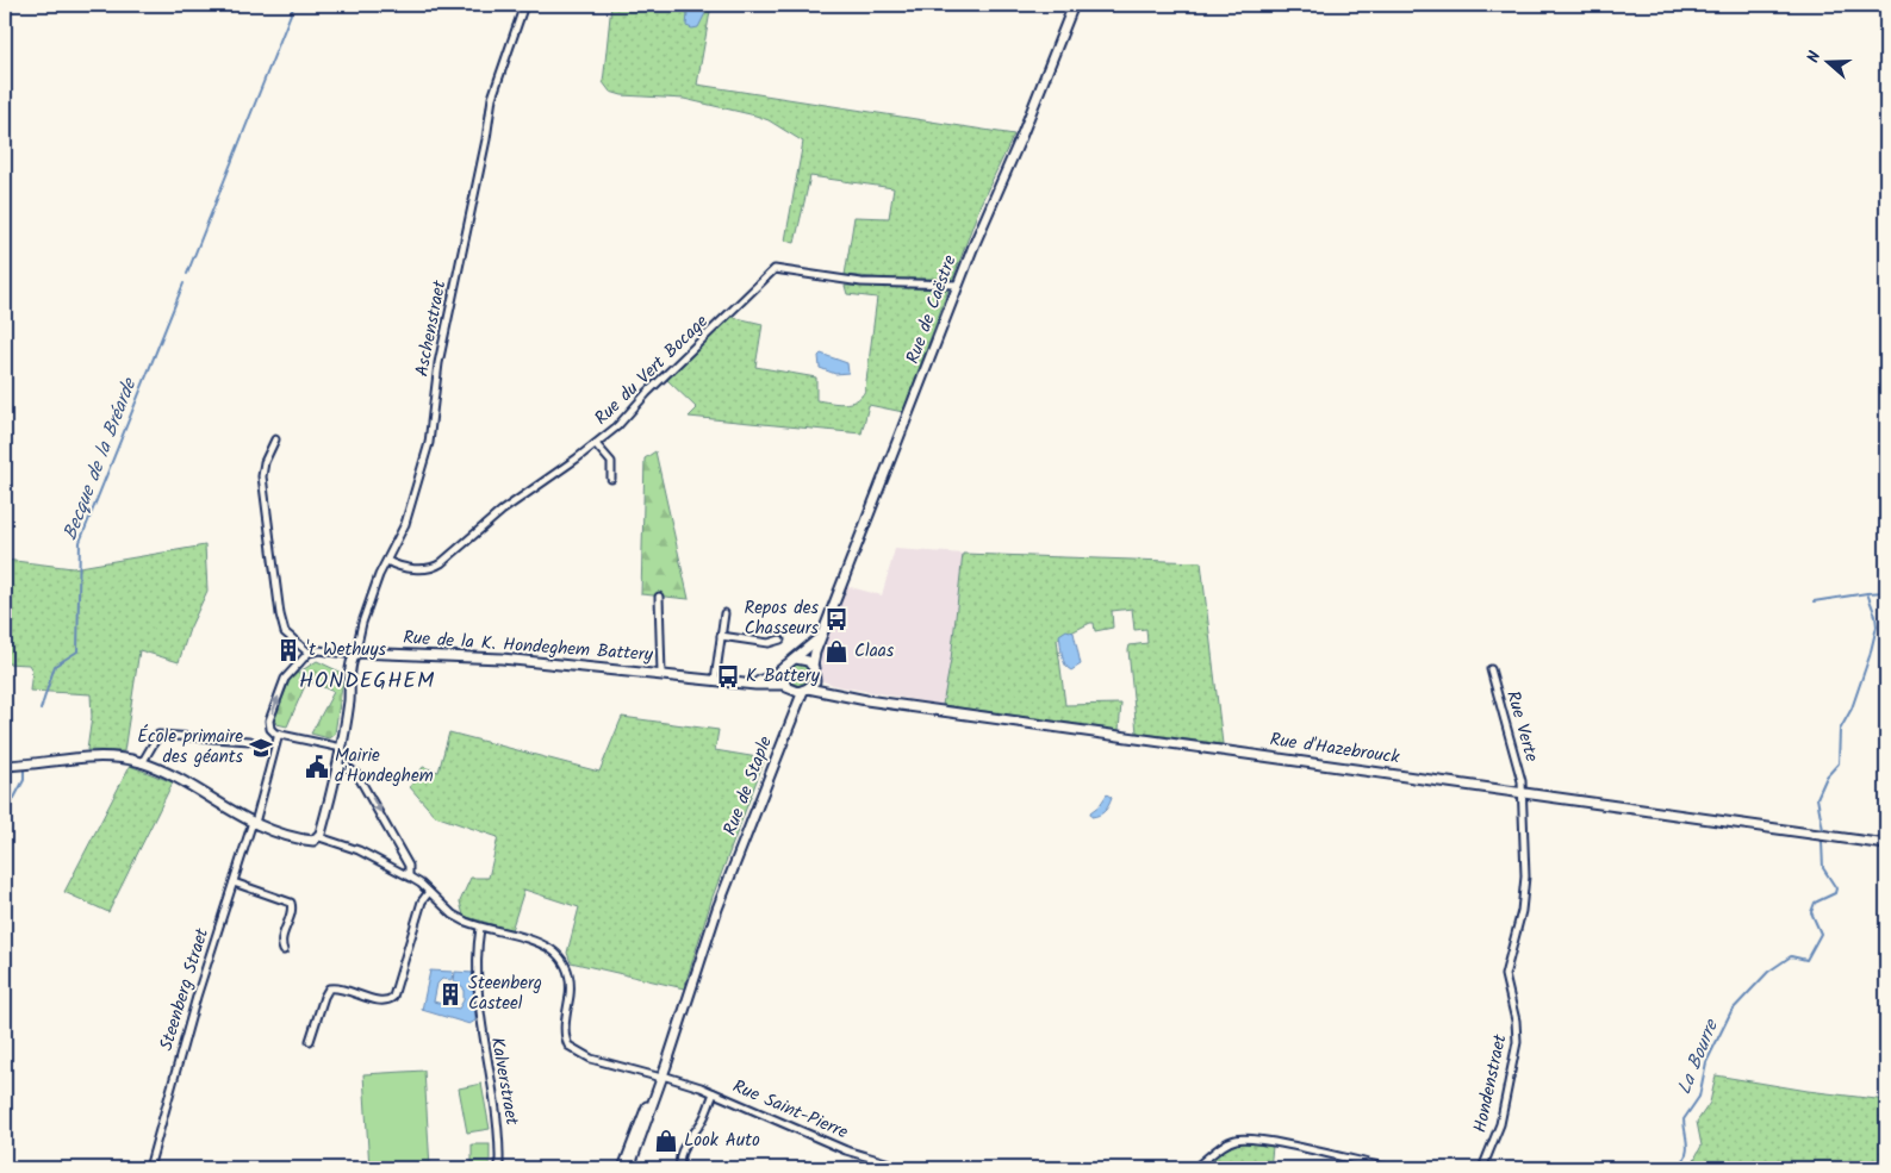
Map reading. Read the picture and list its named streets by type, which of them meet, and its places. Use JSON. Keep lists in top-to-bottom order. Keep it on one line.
{"streets":{"street":["Rue de Caëstre","Aschenstraet","Rue du Vert Bocage","Rue de la K. Hondeghem Battery","Rue Verte","Rue d'Hazebrouck","Rue de Staple","Steenberg Straet","Kalverstraet","Hondenstraet","Rue Saint-Pierre"]},"crossings":[["Rue de Caëstre","Rue du Vert Bocage"],["Rue de Caëstre","Rue de la K. Hondeghem Battery"],["Rue de Caëstre","Rue d'Hazebrouck"],["Rue de Caëstre","Rue de Staple"],["Aschenstraet","Rue du Vert Bocage"],["Aschenstraet","Rue de la K. Hondeghem Battery"],["Rue de la K. Hondeghem Battery","Rue d'Hazebrouck"],["Rue de la K. Hondeghem Battery","Rue de Staple"],["Rue Verte","Rue d'Hazebrouck"],["Rue Verte","Hondenstraet"],["Rue d'Hazebrouck","Rue de Staple"],["Rue d'Hazebrouck","Hondenstraet"],["Rue de Staple","Rue Saint-Pierre"],["Kalverstraet","Rue Saint-Pierre"]],"districts":["HONDEGHEM"],"water":["Becque de la Bréarde","La Bourre"],"places":{"bus stop":["Repos des Chasseurs","K Battery"],"building":["'t Wethuys","Steenberg Casteel"],"shop":["Claas","Look Auto"],"school or university":["École primaire des géants"],"public building":["Mairie d'Hondeghem"]},"north":"left"}
